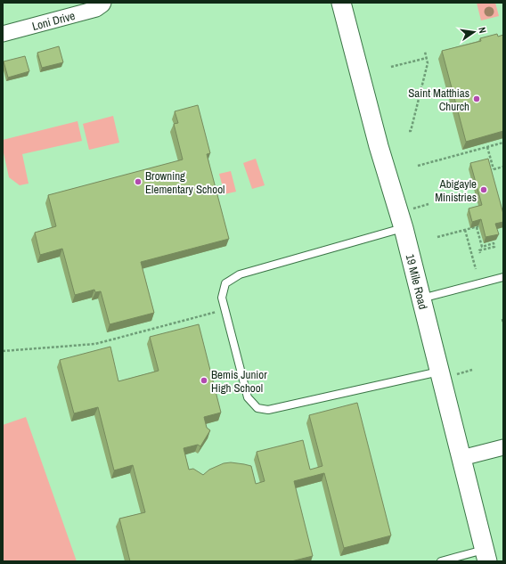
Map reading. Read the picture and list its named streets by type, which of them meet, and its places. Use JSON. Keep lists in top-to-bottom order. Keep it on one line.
{"streets":{"street":["Loni Drive","19 Mile Road"]},"places":["Saint Matthias Church","Browning Elementary School","Abigayle Ministries","Bemis Junior High School"],"north":"right"}
